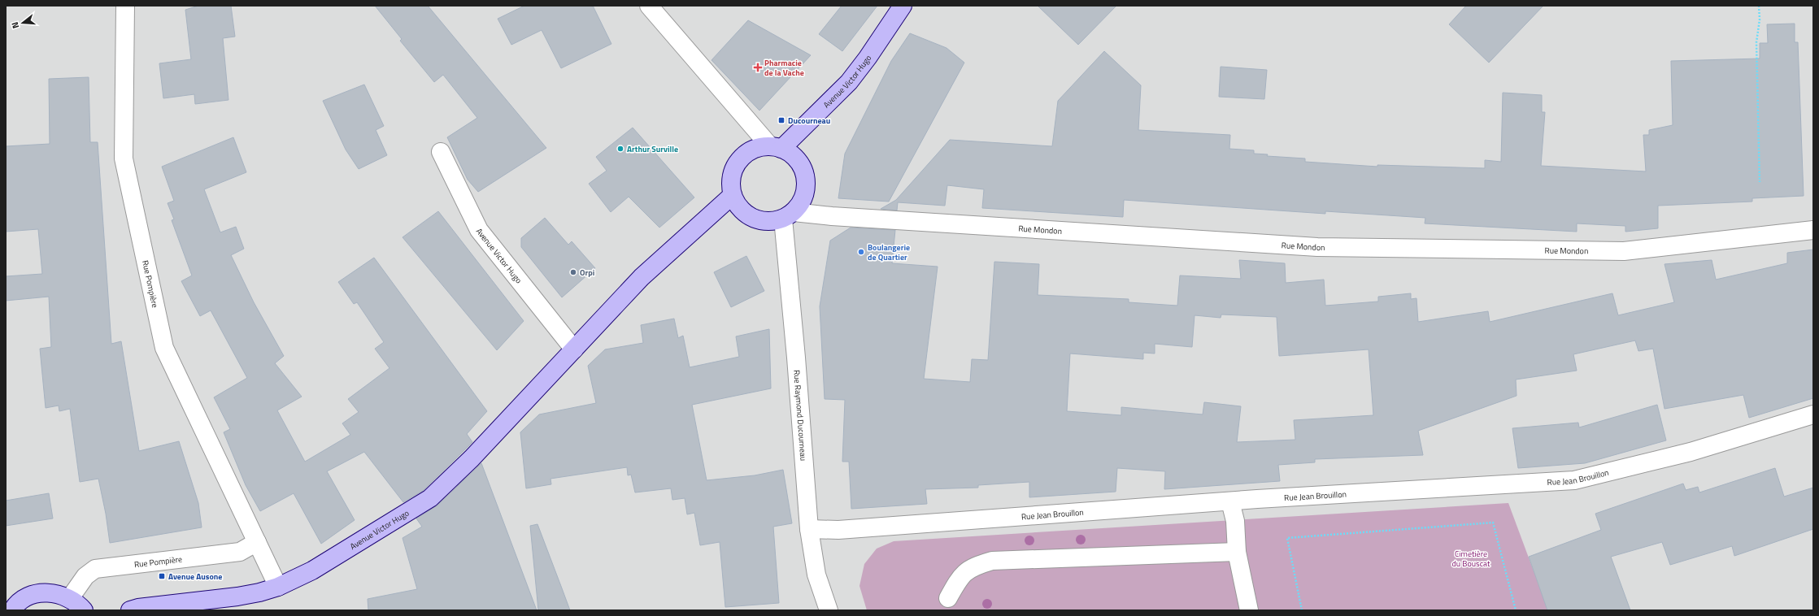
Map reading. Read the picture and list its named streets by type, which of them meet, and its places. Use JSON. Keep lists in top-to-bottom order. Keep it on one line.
{"streets":{"street":["Avenue Victor Hugo","Rue Mondon","Rue Pompière","Rue Raymond Ducourneau","Rue Jean Brouillon"]},"crossings":[["Avenue Victor Hugo","Rue Mondon"],["Avenue Victor Hugo","Rue Pompière"],["Avenue Victor Hugo","Rue Raymond Ducourneau"],["Rue Mondon","Rue Raymond Ducourneau"],["Rue Raymond Ducourneau","Rue Jean Brouillon"]],"parks":["Cimetière du Bouscat"],"places":{"health":["Pharmacie de la Vache"],"transit":["Ducourneau","Avenue Ausone"],"other":["Arthur Surville","Boulangerie de Quartier","Orpi"]},"north":"left"}
